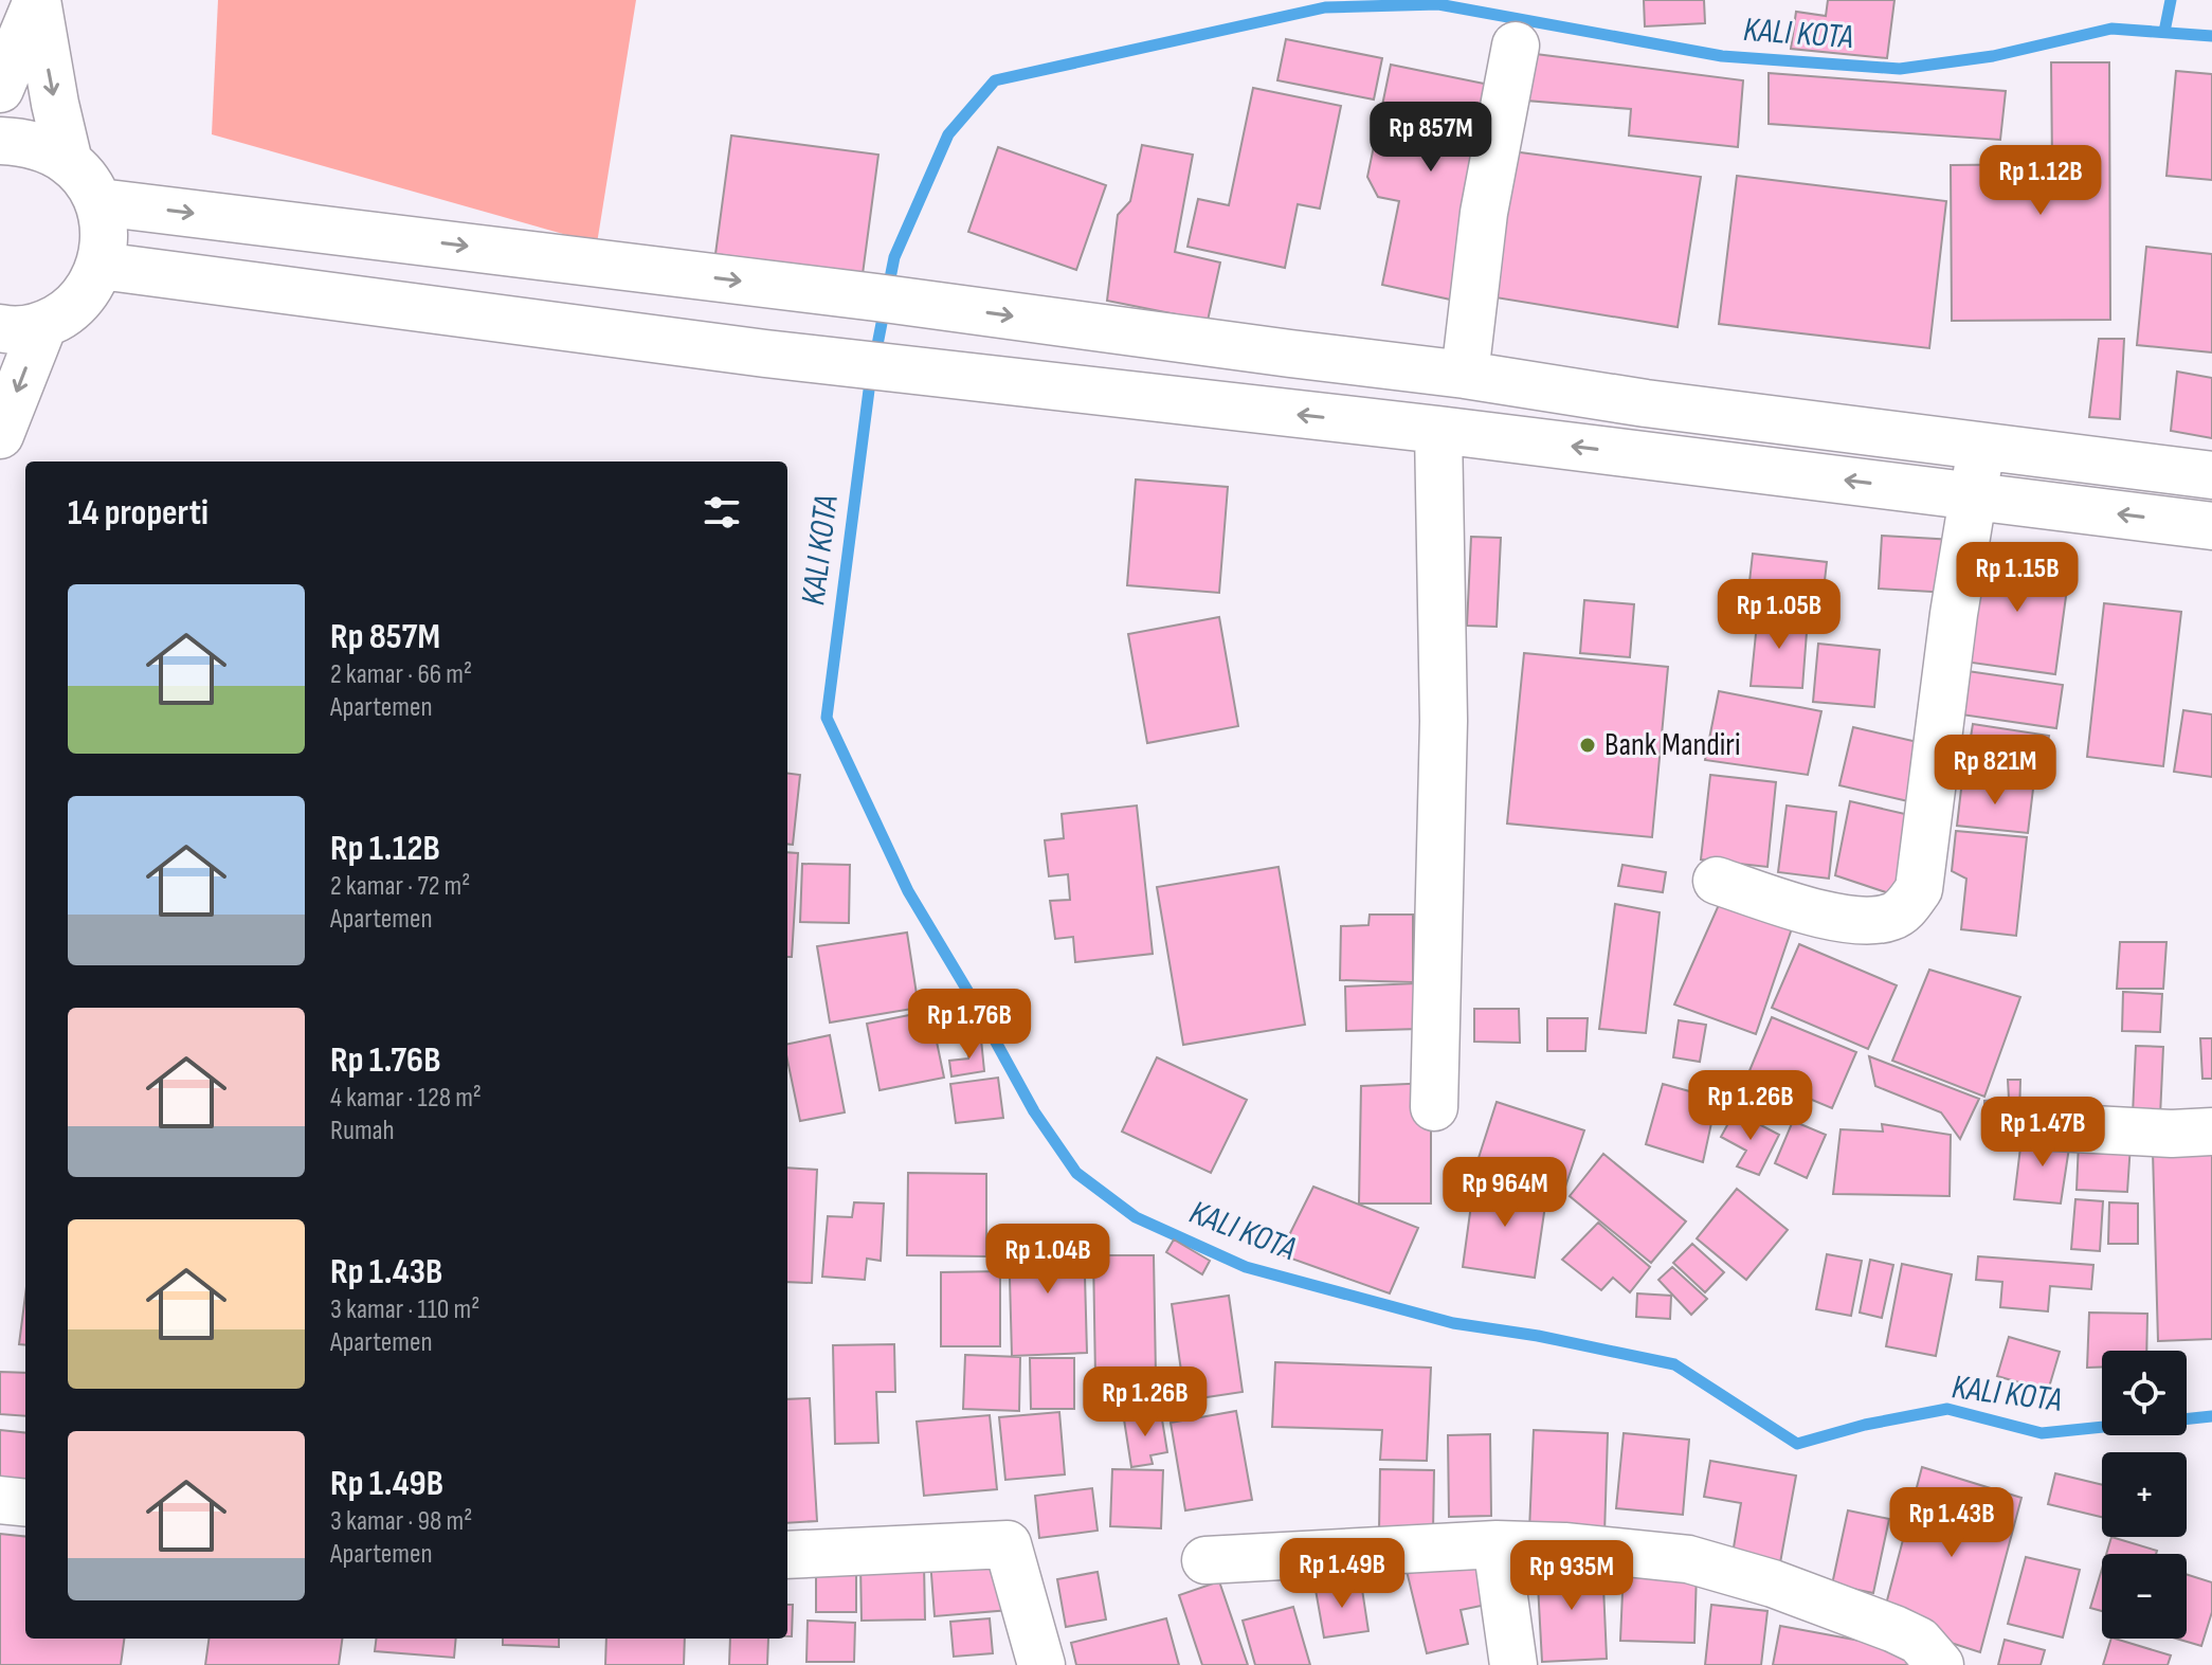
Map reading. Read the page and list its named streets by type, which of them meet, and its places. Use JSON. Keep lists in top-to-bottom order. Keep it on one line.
{"water":["KALI KOTA"],"places":["Bank Mandiri"],"page":{"price":["Rp 857M","Rp 1.12B","Rp 1.15B","Rp 1.05B","Rp 821M","Rp 1.76B","Rp 1.26B","Rp 1.47B","Rp 964M","Rp 1.04B","Rp 1.26B","Rp 1.43B","Rp 1.49B","Rp 935M"],"heading":"14 properti","list":[{"name":"Rp 857M","note":"2 kamar · 66 m² · Apartemen"},{"name":"Rp 1.12B","note":"2 kamar · 72 m² · Apartemen"},{"name":"Rp 1.76B","note":"4 kamar · 128 m² · Rumah"},{"name":"Rp 1.43B","note":"3 kamar · 110 m² · Apartemen"},{"name":"Rp 1.49B","note":"3 kamar · 98 m² · Apartemen"}],"map_buttons":["+","−"]}}
